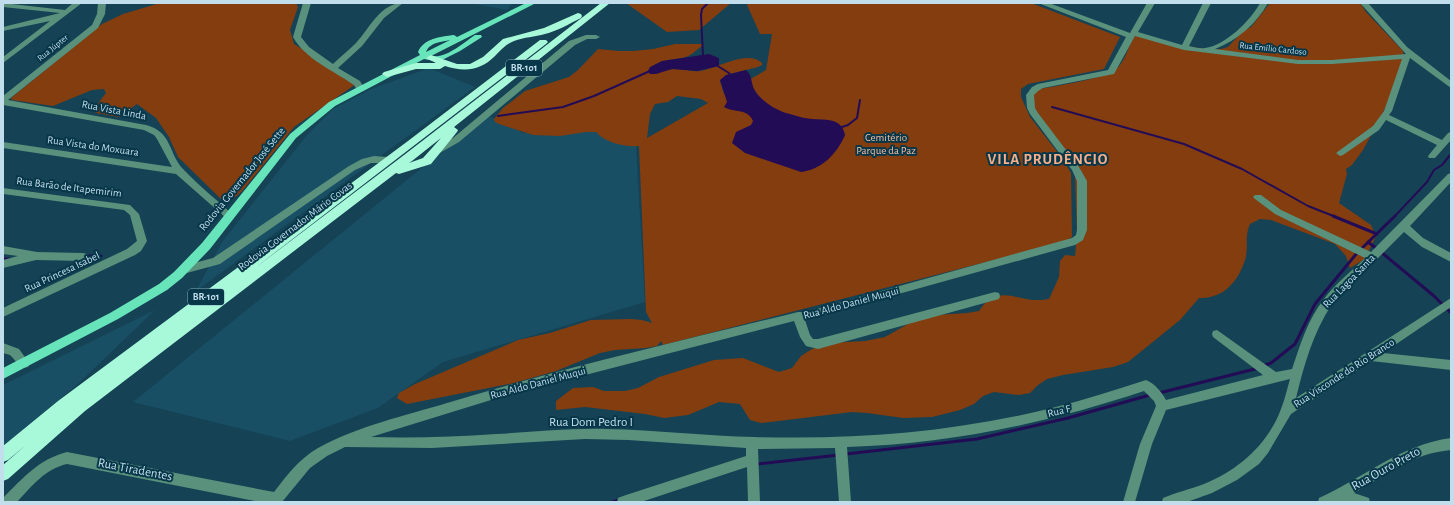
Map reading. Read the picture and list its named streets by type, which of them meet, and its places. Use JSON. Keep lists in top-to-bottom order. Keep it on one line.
{"streets":{"highway":["BR-101","Rodovia Governador Mário Covas"],"main road":["Rodovia Governador José Sette"],"street":["Rua Júpter","Rua Emílio Cardoso","Rua Vista Linda","Rua Vista do Moxuara","Rua Barão de Itapemirim","Rua Princesa Isabel","Rua Lagoa Santa","Rua Aldo Daniel Muqui","Rua Visconde do Rio Branco","Rua F","Rua Dom Pedro I","Rua Ouro Preto","Rua Tiradentes"]},"crossings":[["Rua Júpter","Rua Vista Linda"],["Rua Emílio Cardoso","Rua Aldo Daniel Muqui"],["BR-101","Rodovia Governador Mário Covas"],["Rua Vista Linda","Rua Vista do Moxuara"],["Rua Vista Linda","Rodovia Governador José Sette"],["Rua Barão de Itapemirim","Rua Princesa Isabel"],["Rua Lagoa Santa","Rua Visconde do Rio Branco"],["Rua Aldo Daniel Muqui","Rua Dom Pedro I"],["Rua Aldo Daniel Muqui","Rua Tiradentes"],["Rua F","Rua Dom Pedro I"]],"districts":["VILA PRUDÊNCIO"],"parks":["Cemitério Parque da Paz"]}
